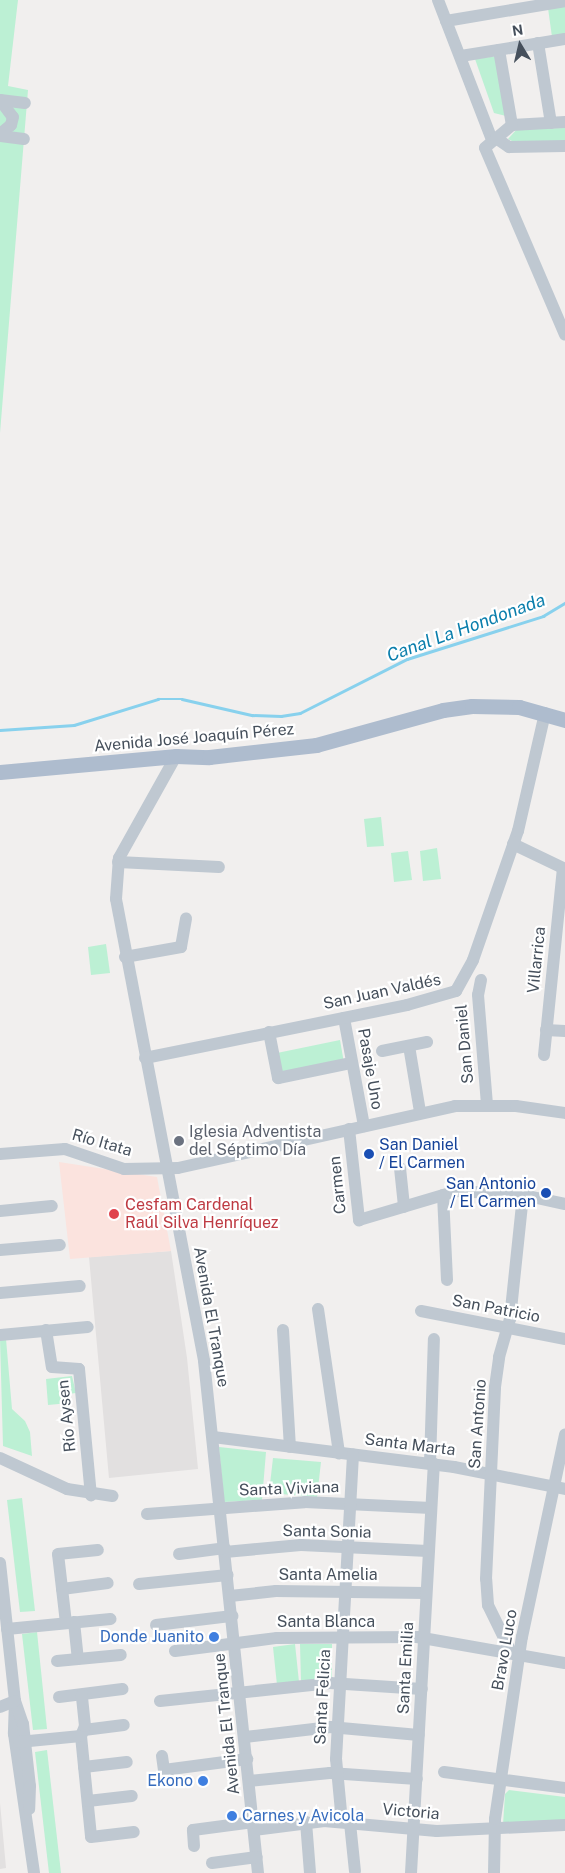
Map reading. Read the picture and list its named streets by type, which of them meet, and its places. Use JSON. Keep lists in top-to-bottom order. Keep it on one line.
{"streets":{"main road":["Avenida José Joaquín Pérez"],"street":["Villarrica","San Juan Valdés","San Daniel","Pasaje Uno","Río Itata","Carmen","San Patricio","Avenida El Tranque","Río Aysen","San Antonio","Santa Marta","Santa Viviana","Santa Sonia","Santa Amelia","Santa Blanca","Bravo Luco","Santa Emilia","Santa Felicia","Victoria"]},"crossings":[["Avenida José Joaquín Pérez","San Juan Valdés"],["Avenida José Joaquín Pérez","Avenida El Tranque"],["San Juan Valdés","Pasaje Uno"],["San Juan Valdés","Avenida El Tranque"],["San Daniel","Río Itata"],["Pasaje Uno","Río Itata"],["Río Itata","Carmen"],["Río Itata","Avenida El Tranque"],["Carmen","San Antonio"],["San Patricio","San Antonio"],["Avenida El Tranque","Santa Marta"],["Avenida El Tranque","Santa Viviana"],["Avenida El Tranque","Santa Sonia"],["Avenida El Tranque","Santa Amelia"],["Avenida El Tranque","Santa Blanca"],["Avenida El Tranque","Victoria"],["San Antonio","Santa Marta"],["San Antonio","Santa Blanca"],["San Antonio","Bravo Luco"],["Santa Marta","Bravo Luco"],["Santa Marta","Santa Emilia"],["Santa Marta","Santa Felicia"],["Santa Viviana","Santa Emilia"],["Santa Viviana","Santa Felicia"],["Santa Sonia","Santa Emilia"],["Santa Sonia","Santa Felicia"],["Santa Amelia","Santa Emilia"],["Santa Amelia","Santa Felicia"],["Santa Blanca","Bravo Luco"],["Santa Blanca","Santa Emilia"],["Santa Blanca","Santa Felicia"],["Bravo Luco","Victoria"],["Santa Emilia","Victoria"],["Santa Felicia","Victoria"]],"water":["Canal La Hondonada"],"places":["Iglesia Adventista del Séptimo Día","San Daniel / El Carmen","San Antonio / El Carmen","Cesfam Cardenal Raúl Silva Henríquez","Donde Juanito","Ekono","Carnes y Avicola"],"north":"top"}
